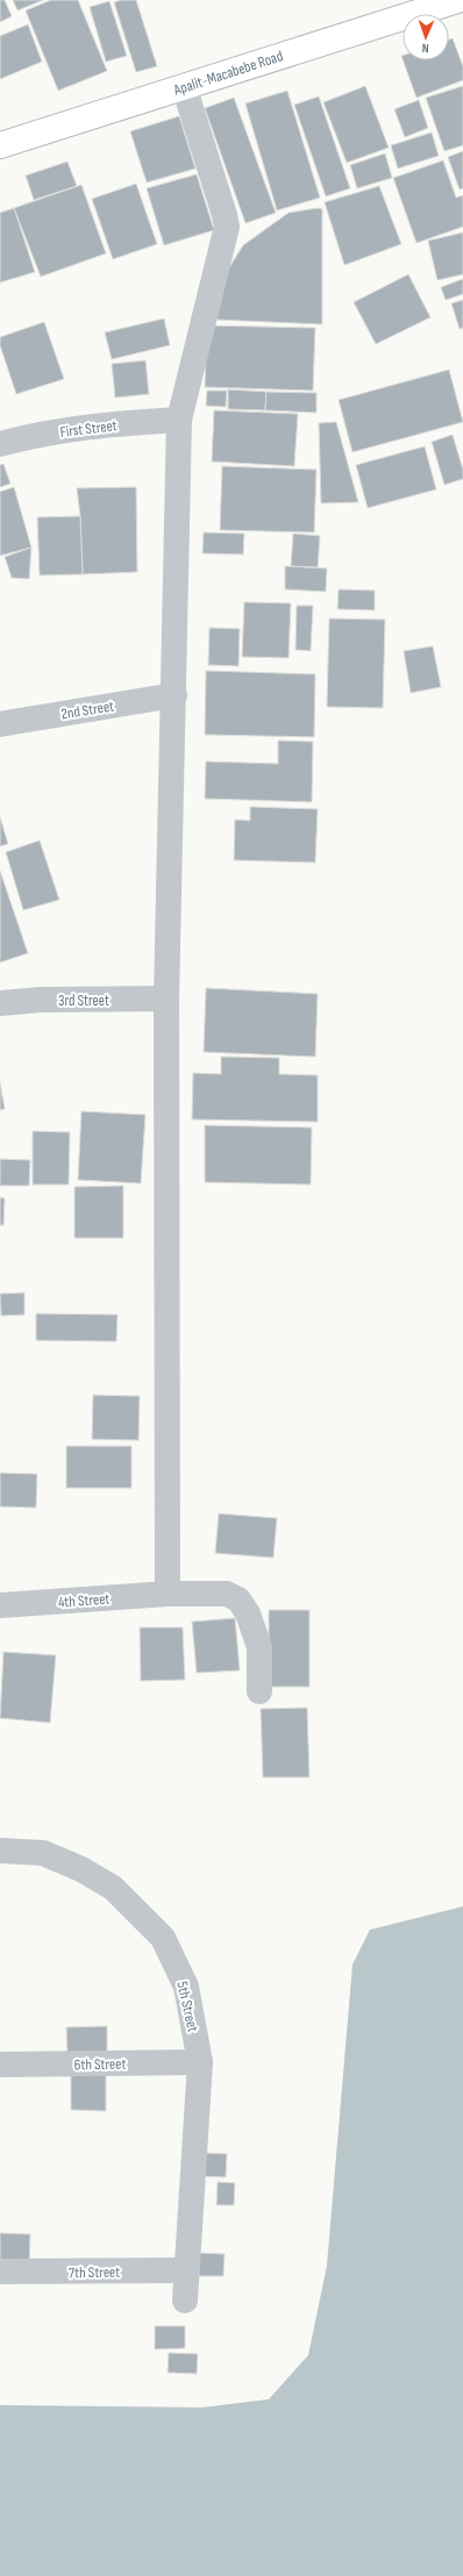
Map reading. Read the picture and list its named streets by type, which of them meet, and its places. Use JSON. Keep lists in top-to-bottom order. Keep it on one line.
{"streets":{"main road":["Apalit-Macabebe Road"],"street":["First Street","2nd Street","3rd Street","4th Street","5th Street","6th Street","7th Street"]},"crossings":[["5th Street","6th Street"],["5th Street","7th Street"]],"north":"bottom"}
